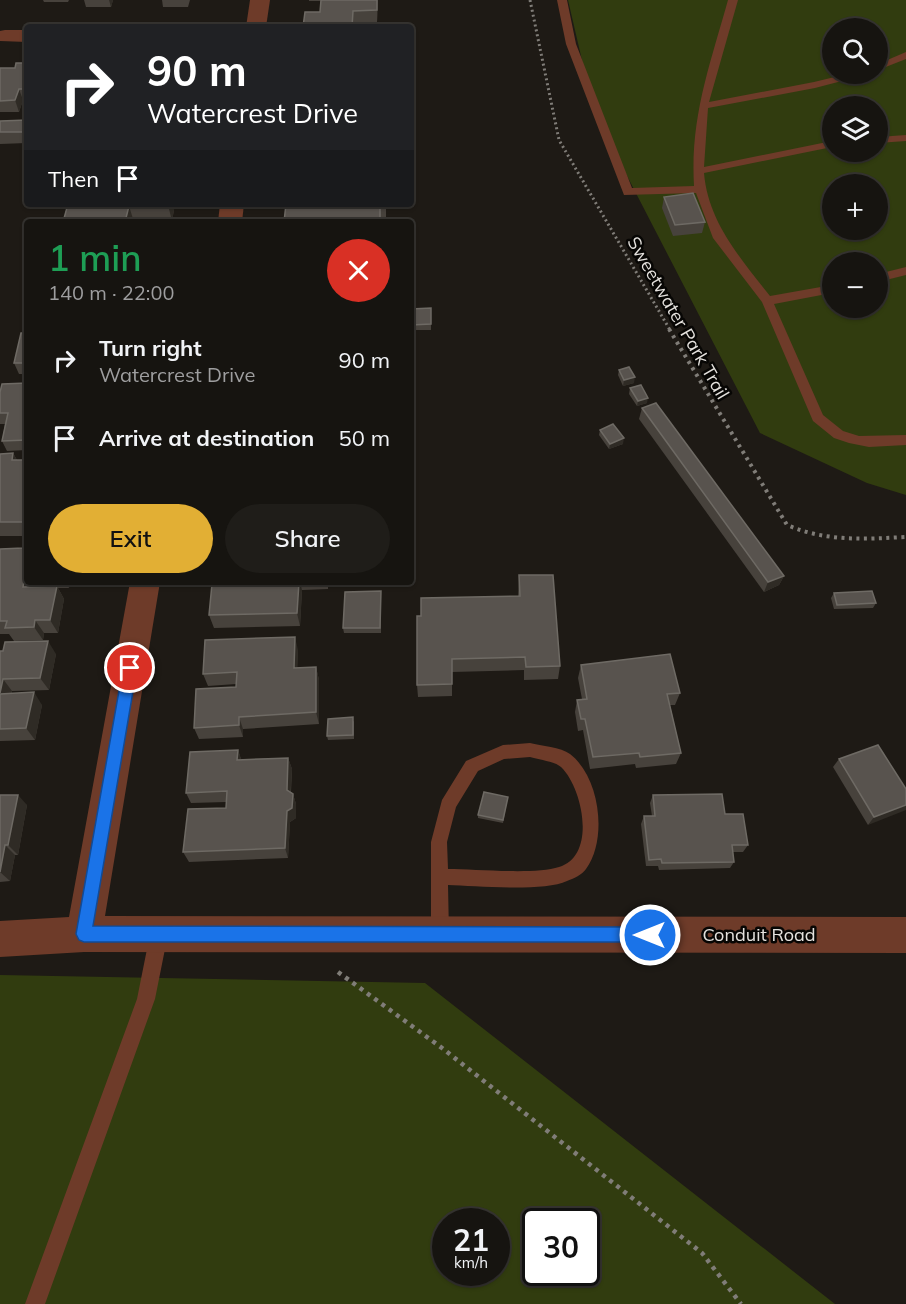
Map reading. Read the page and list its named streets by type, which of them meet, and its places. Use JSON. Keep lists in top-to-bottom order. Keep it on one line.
{"streets":{"street":["Conduit Road"],"path":["Sweetwater Park Trail"]},"page":{"map_buttons":["+","−"],"turn":["90 m","Watercrest Drive"],"then":"Then","heading":["1 min","140 m · 22:00"],"list":[{"name":"Turn right","note":"Watercrest Drive","value":"90 m"},{"name":"Arrive at destination","value":"50 m"}],"buttons":["Exit","Share"],"speed":"21 km/h","limit":"30"}}
